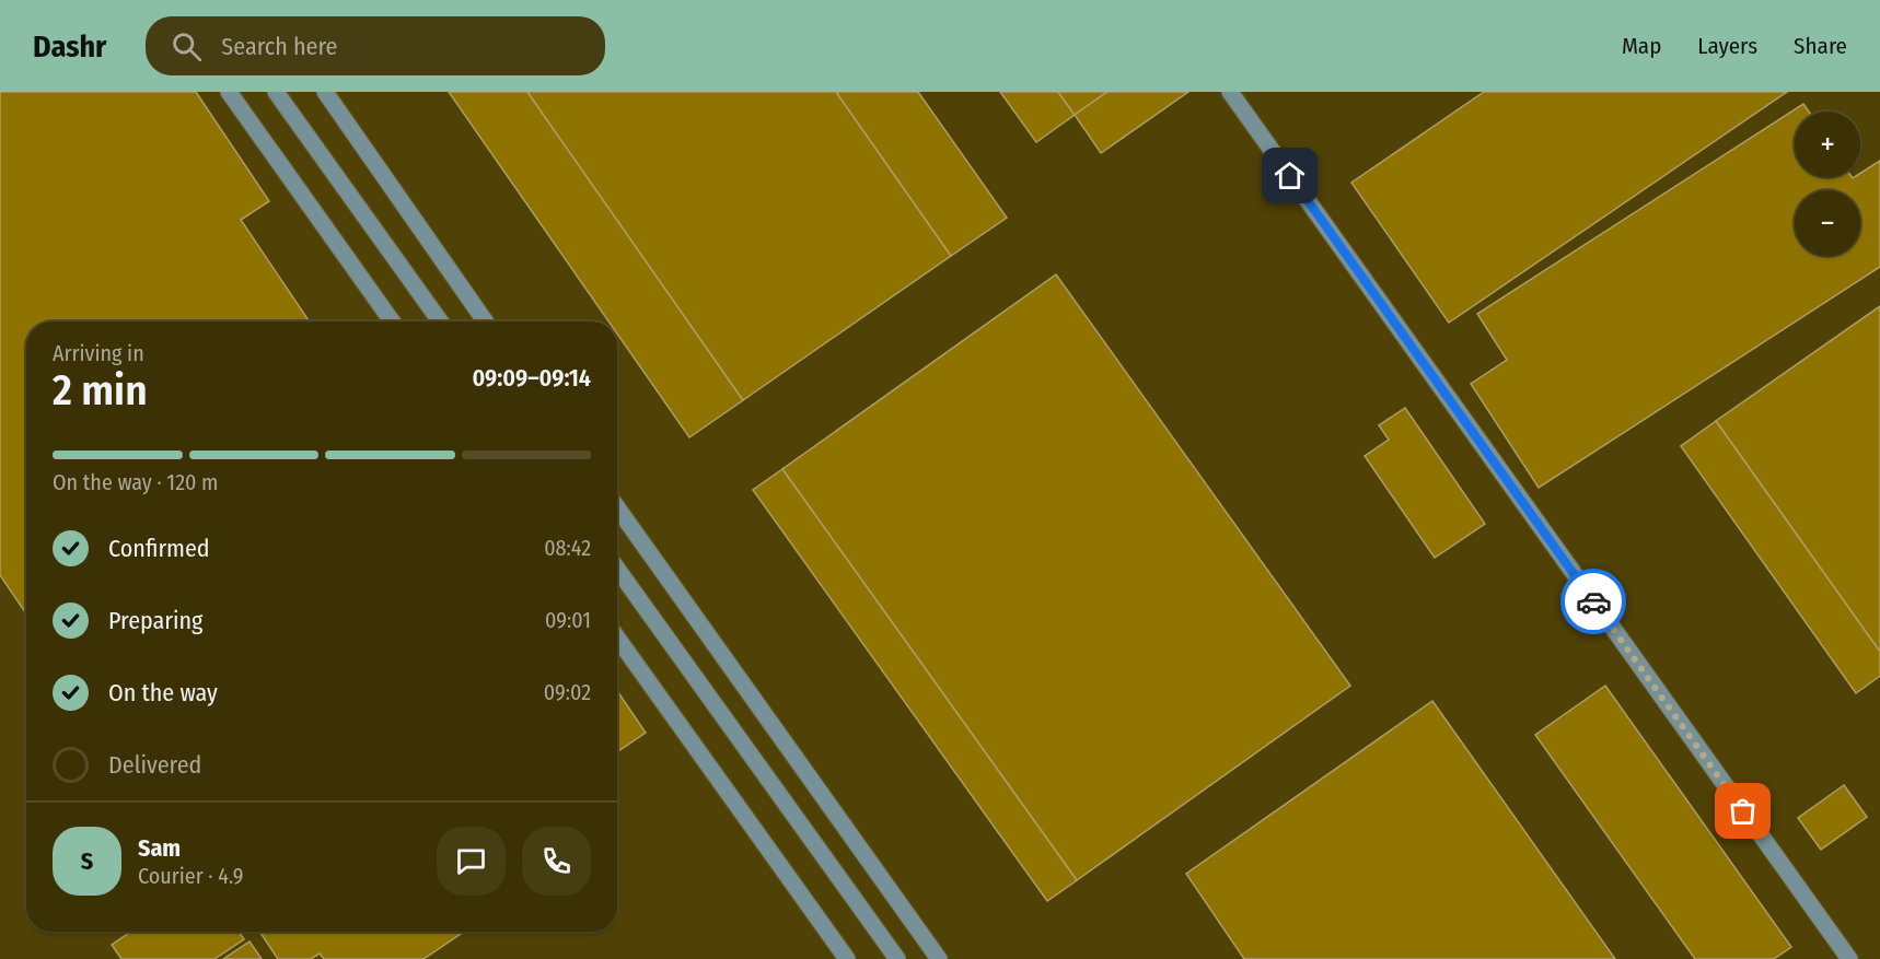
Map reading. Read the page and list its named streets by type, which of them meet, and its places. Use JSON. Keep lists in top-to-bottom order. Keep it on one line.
{"page":{"header":"Dashr","search":"Search here","nav":["Map","Layers","Share"],"map_buttons":["+","−"],"heading":["2 min","Arriving in","09:09–09:14"],"panel":["Sam","Courier · 4.9"],"bar":"On the way · 120 m","list":[["Confirmed","08:42"],["Preparing","09:01"],["On the way","09:02"],"Delivered"],"round":"S"}}
